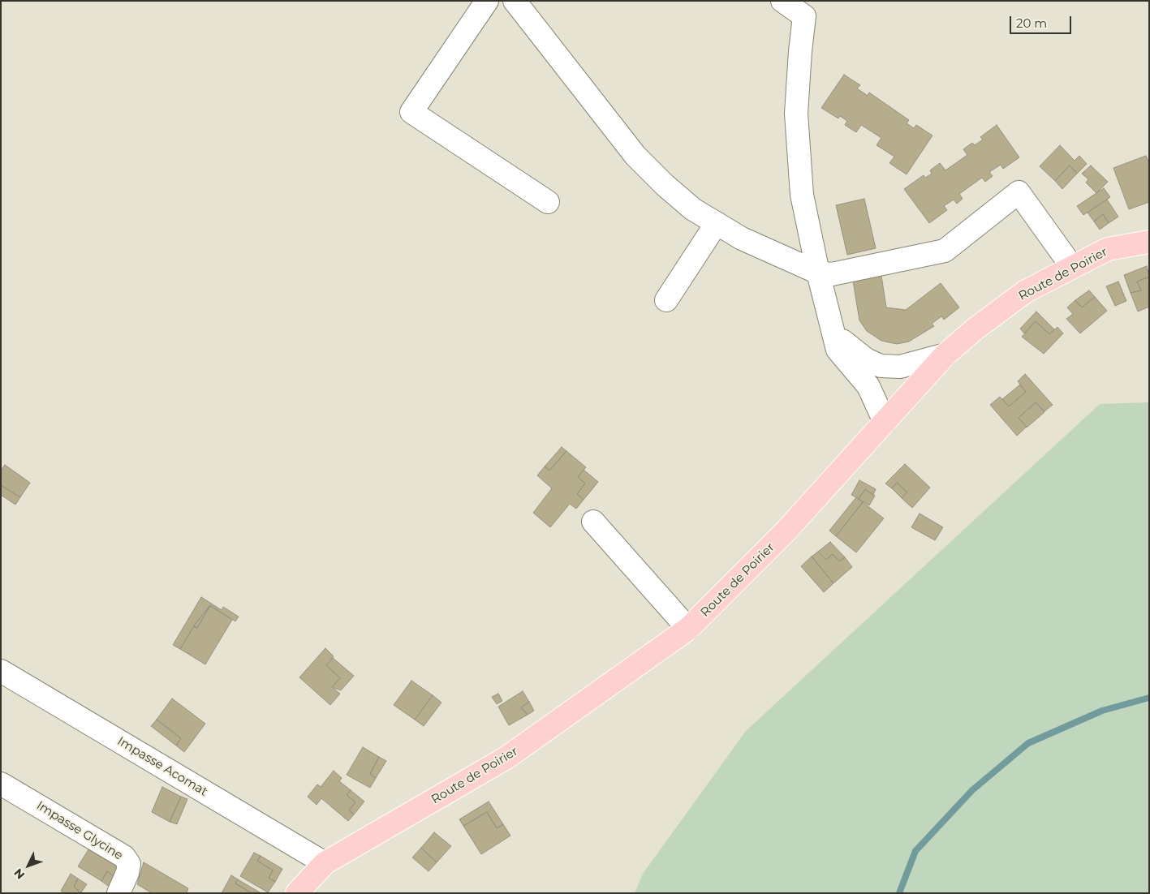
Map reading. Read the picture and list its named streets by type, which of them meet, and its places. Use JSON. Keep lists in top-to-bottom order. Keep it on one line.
{"streets":{"main road":["Route de Poirier"],"street":["Impasse Acomat","Impasse Glycine"]},"crossings":[["Route de Poirier","Impasse Acomat"]],"scale_bar":"20 m","north":"bottom left"}
